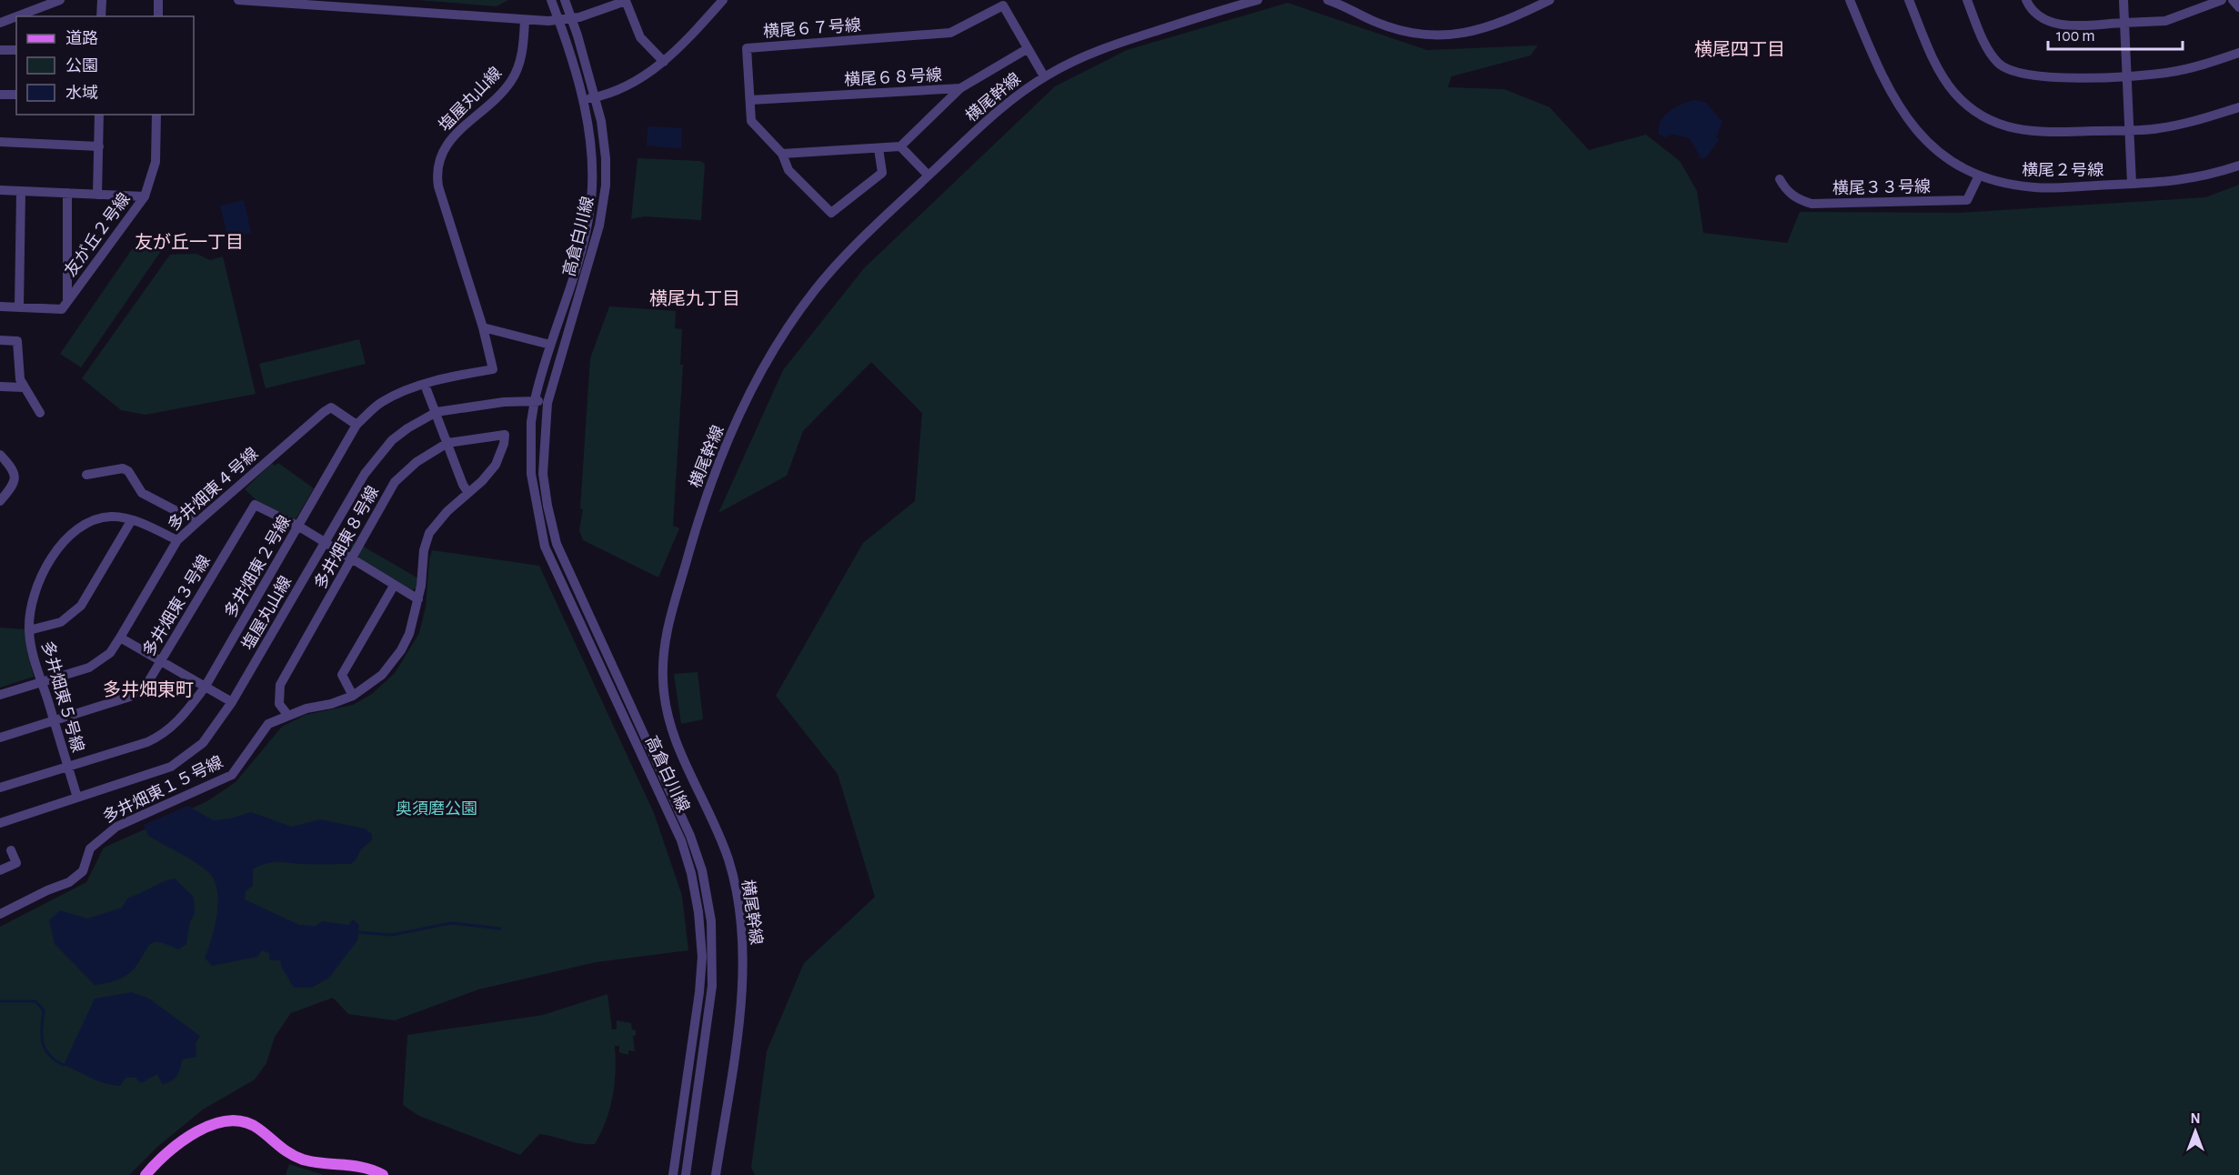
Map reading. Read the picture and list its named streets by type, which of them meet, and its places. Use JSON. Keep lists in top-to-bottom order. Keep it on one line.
{"streets":{"street":["横尾６７号線","横尾６８号線","横尾幹線","塩屋丸山線","横尾２号線","横尾３３号線","友が丘２号線","高倉白川線","多井畑東４号線","多井畑東８号線","多井畑東２号線","多井畑東３号線","多井畑東５号線","多井畑東１５号線"]},"crossings":[["横尾６７号線","横尾６８号線"],["横尾６７号線","横尾幹線"],["塩屋丸山線","高倉白川線"],["塩屋丸山線","多井畑東２号線"],["塩屋丸山線","多井畑東３号線"],["塩屋丸山線","多井畑東５号線"],["横尾２号線","横尾３３号線"],["多井畑東４号線","多井畑東２号線"],["多井畑東４号線","多井畑東５号線"],["多井畑東８号線","多井畑東３号線"],["多井畑東８号線","多井畑東１５号線"],["多井畑東２号線","多井畑東３号線"],["多井畑東２号線","多井畑東５号線"],["多井畑東３号線","多井畑東５号線"],["多井畑東３号線","多井畑東１５号線"]],"districts":["横尾四丁目","友が丘一丁目","横尾九丁目","多井畑東町"],"parks":["奥須磨公園"],"legend":["道路","公園","水域"],"scale_bar":"100 m","north":"top"}
